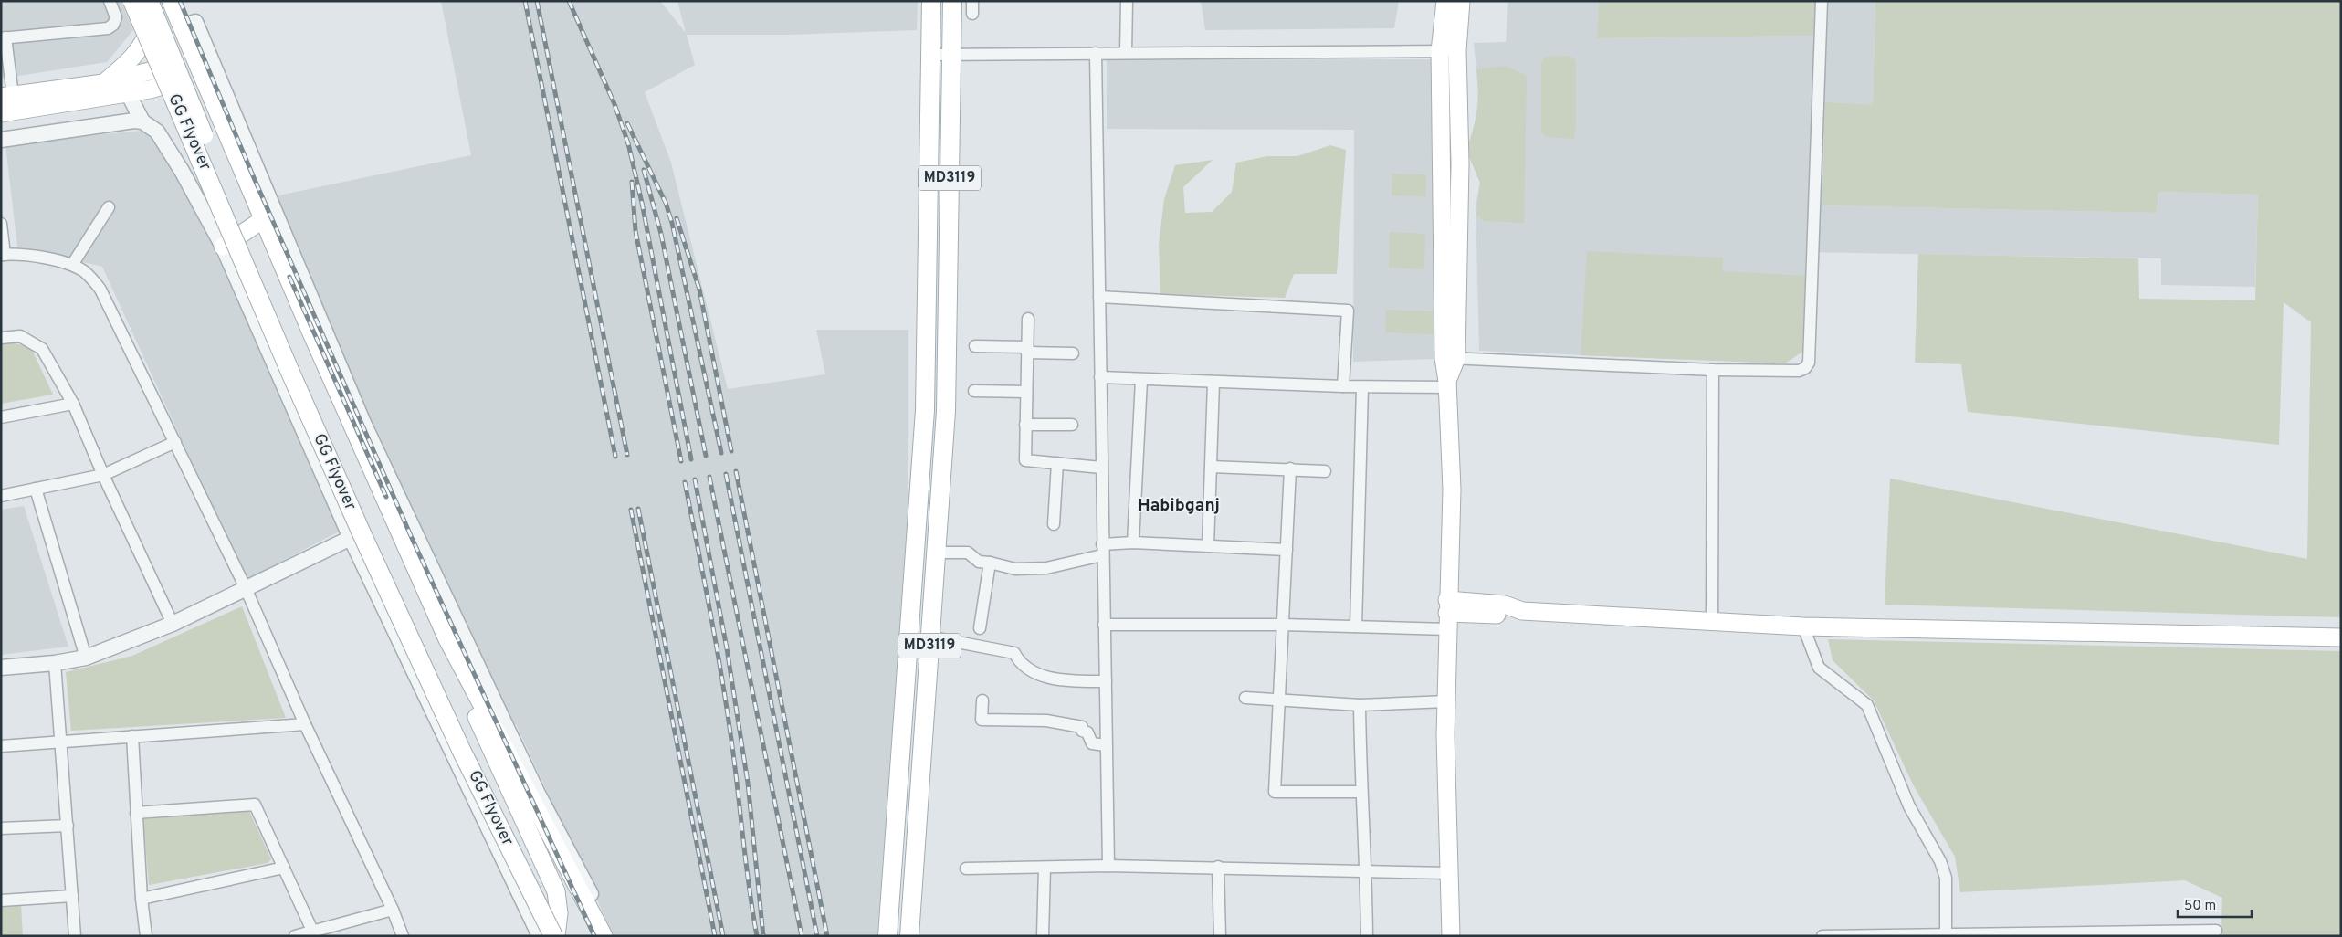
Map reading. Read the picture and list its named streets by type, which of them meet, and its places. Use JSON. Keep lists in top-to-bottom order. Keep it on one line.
{"streets":{"main road":["GG Flyover","MD3119"]},"districts":["Habibganj"],"scale_bar":"50 m"}
